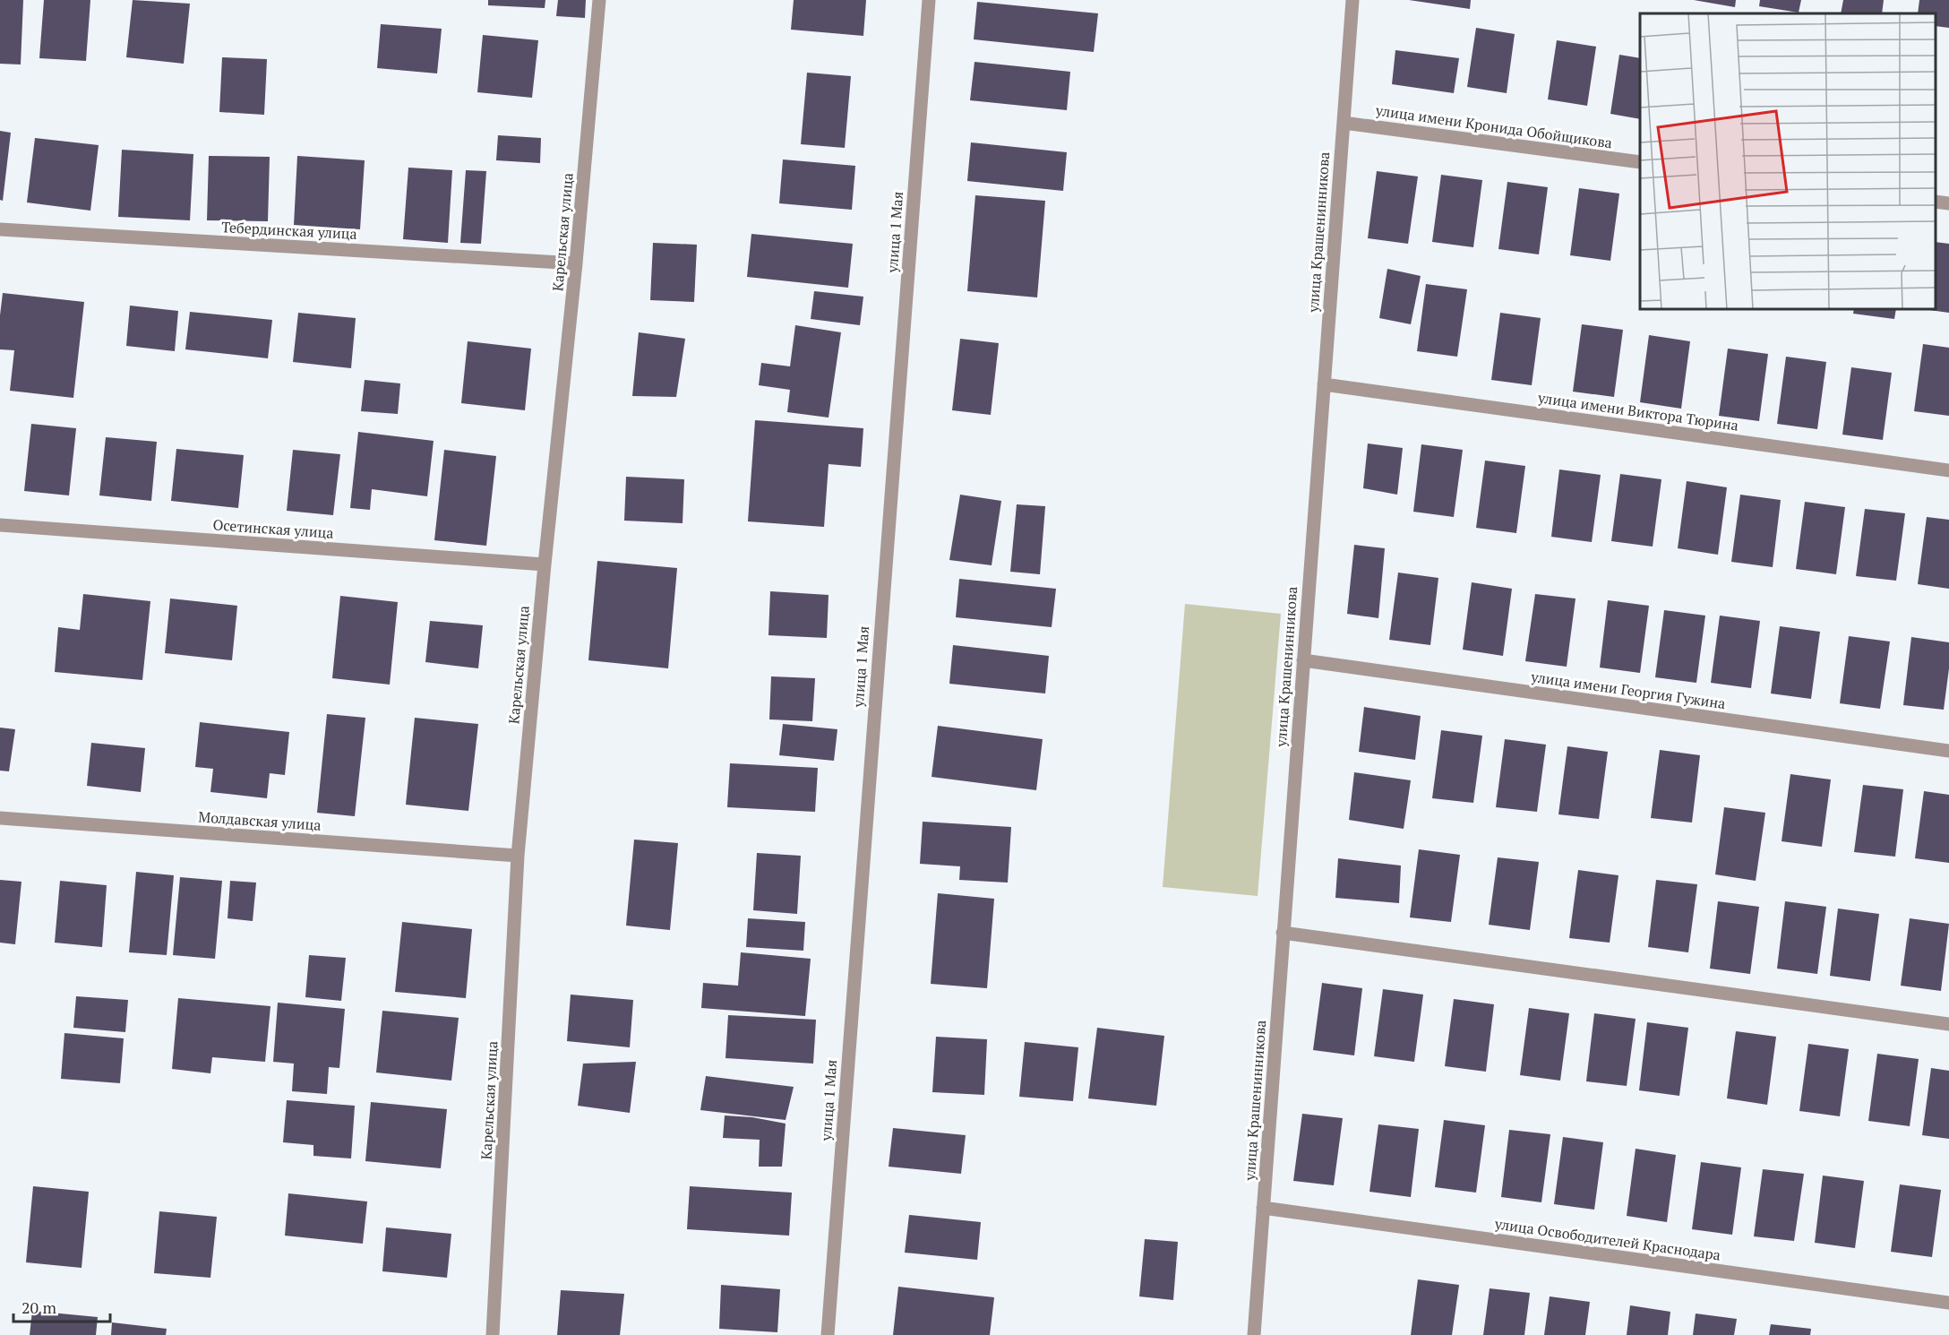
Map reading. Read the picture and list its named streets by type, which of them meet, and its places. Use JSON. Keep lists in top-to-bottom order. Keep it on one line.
{"streets":{"street":["улица имени Кронида Обойщикова","Тебердинская улица","Карельская улица","улица 1 Мая","улица Крашенинникова","улица имени Виктора Тюрина","Осетинская улица","улица имени Георгия Гужина","Молдавская улица","улица Освободителей Краснодара"]},"crossings":[["улица имени Кронида Обойщикова","улица Крашенинникова"],["Тебердинская улица","Карельская улица"],["Карельская улица","Осетинская улица"],["Карельская улица","Молдавская улица"],["улица Крашенинникова","улица имени Виктора Тюрина"],["улица Крашенинникова","улица имени Георгия Гужина"],["улица Крашенинникова","улица Освободителей Краснодара"]],"scale_bar":"20 m"}
